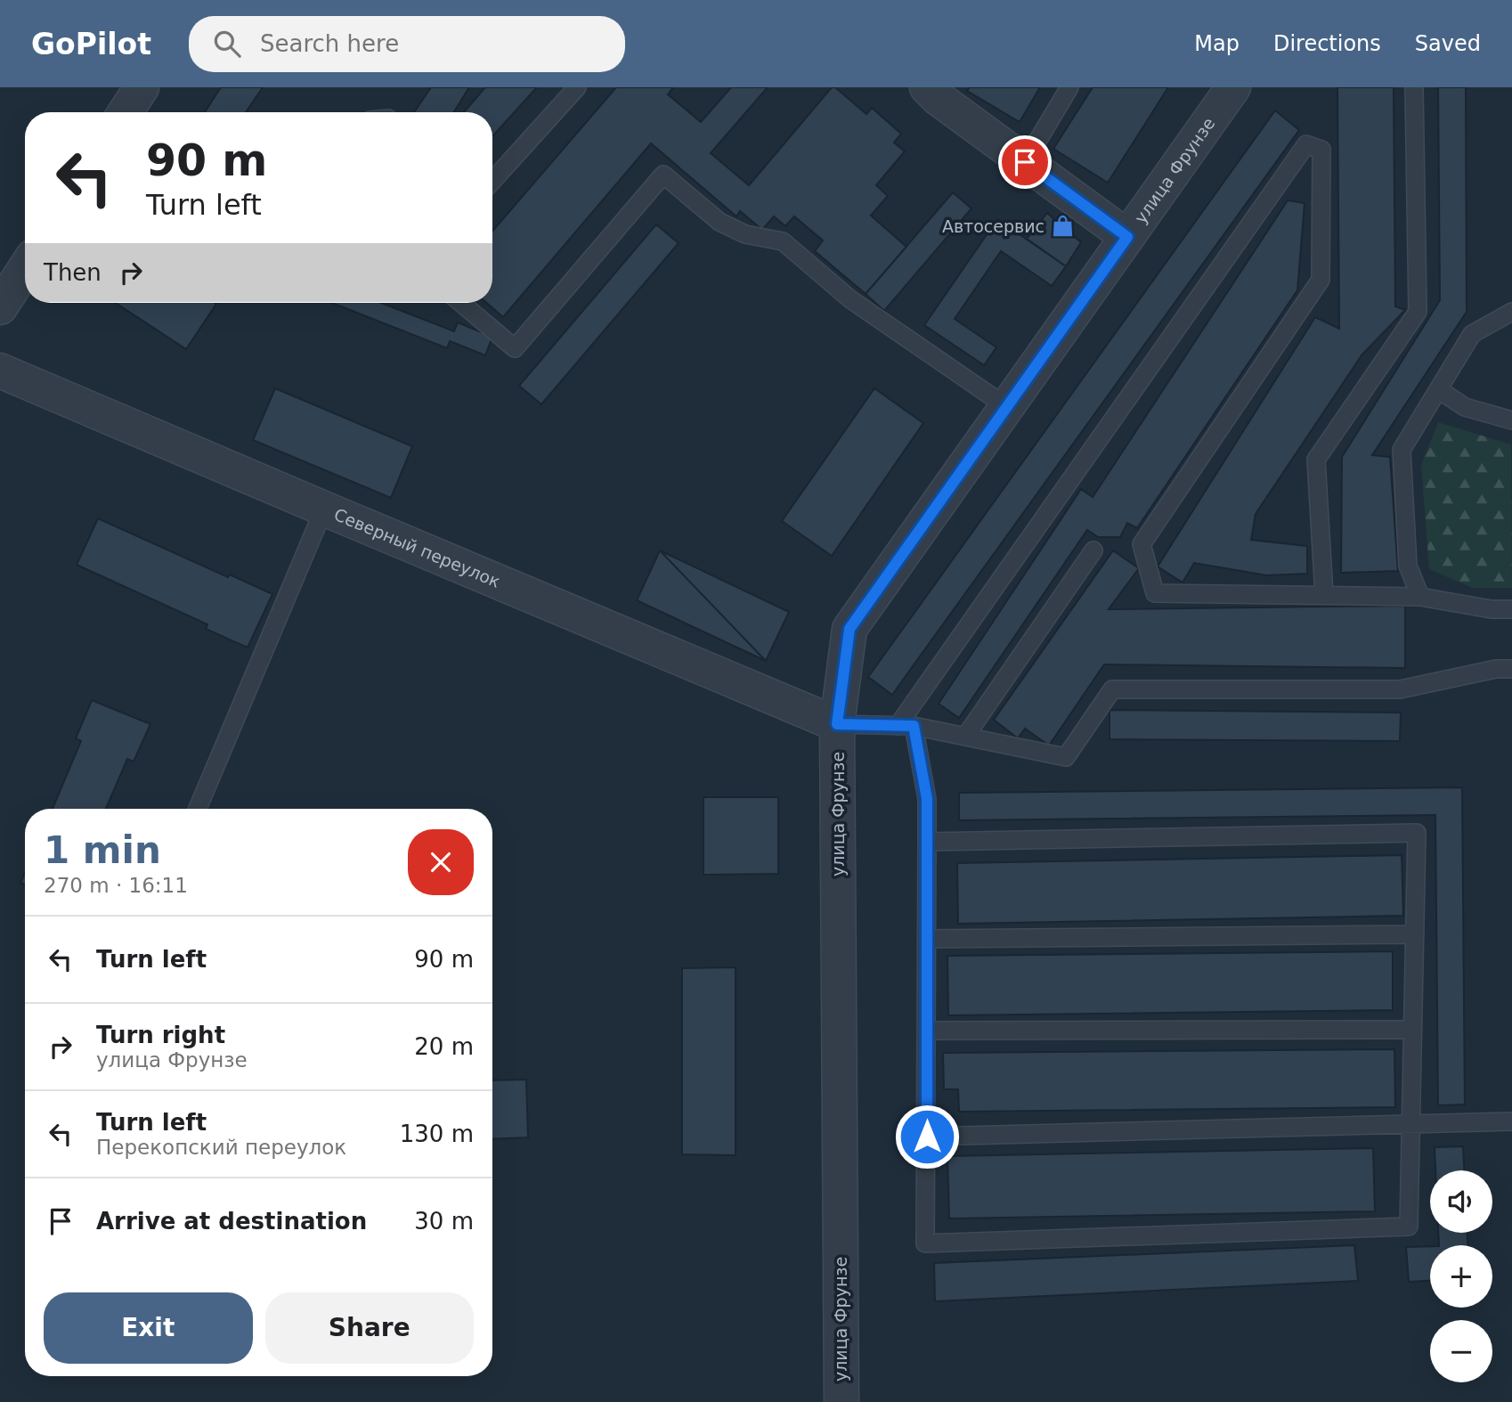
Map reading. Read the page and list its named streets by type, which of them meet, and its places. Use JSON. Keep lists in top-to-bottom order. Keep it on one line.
{"streets":{"street":["улица Фрунзе","Северный переулок"]},"crossings":[["улица Фрунзе","Северный переулок"]],"places":{"shop":["Автосервис"]},"page":{"header":"GoPilot","search":"Search here","nav":["Map","Directions","Saved"],"turn":["90 m","Turn left"],"then":"Then","heading":["1 min","270 m · 16:11"],"list":[{"name":"Turn left","value":"90 m"},{"name":"Turn right","note":"улица Фрунзе","value":"20 m"},{"name":"Turn left","note":"Перекопский переулок","value":"130 m"},{"name":"Arrive at destination","value":"30 m"}],"map_buttons":["+","−"],"buttons":["Exit","Share"]}}
